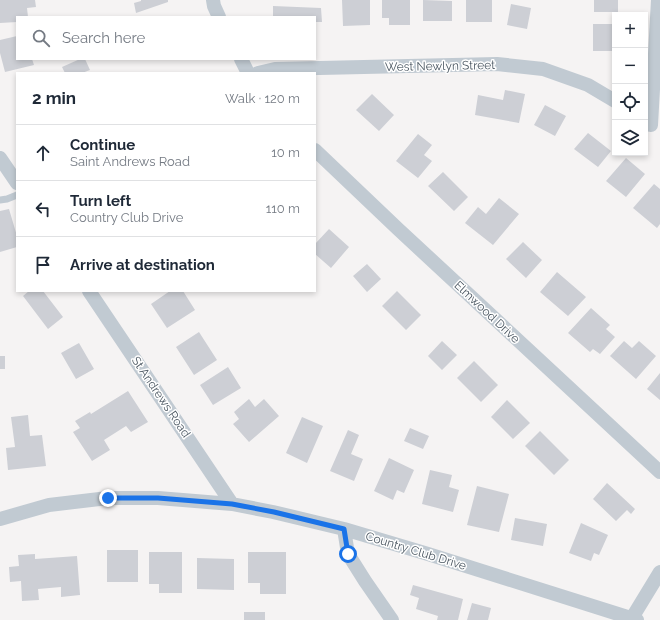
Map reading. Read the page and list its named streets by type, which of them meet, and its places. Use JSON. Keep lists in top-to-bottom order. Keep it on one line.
{"streets":{"street":["West Newlyn Street","Elmwood Drive","St Andrews Road","Country Club Drive"]},"crossings":[["St Andrews Road","Country Club Drive"]],"page":{"map_buttons":["+","−"],"search":"Search here","heading":["2 min","Walk · 120 m"],"list":[["Continue","Saint Andrews Road","10 m"],["Turn left","Country Club Drive","110 m"],"Arrive at destination"]}}
